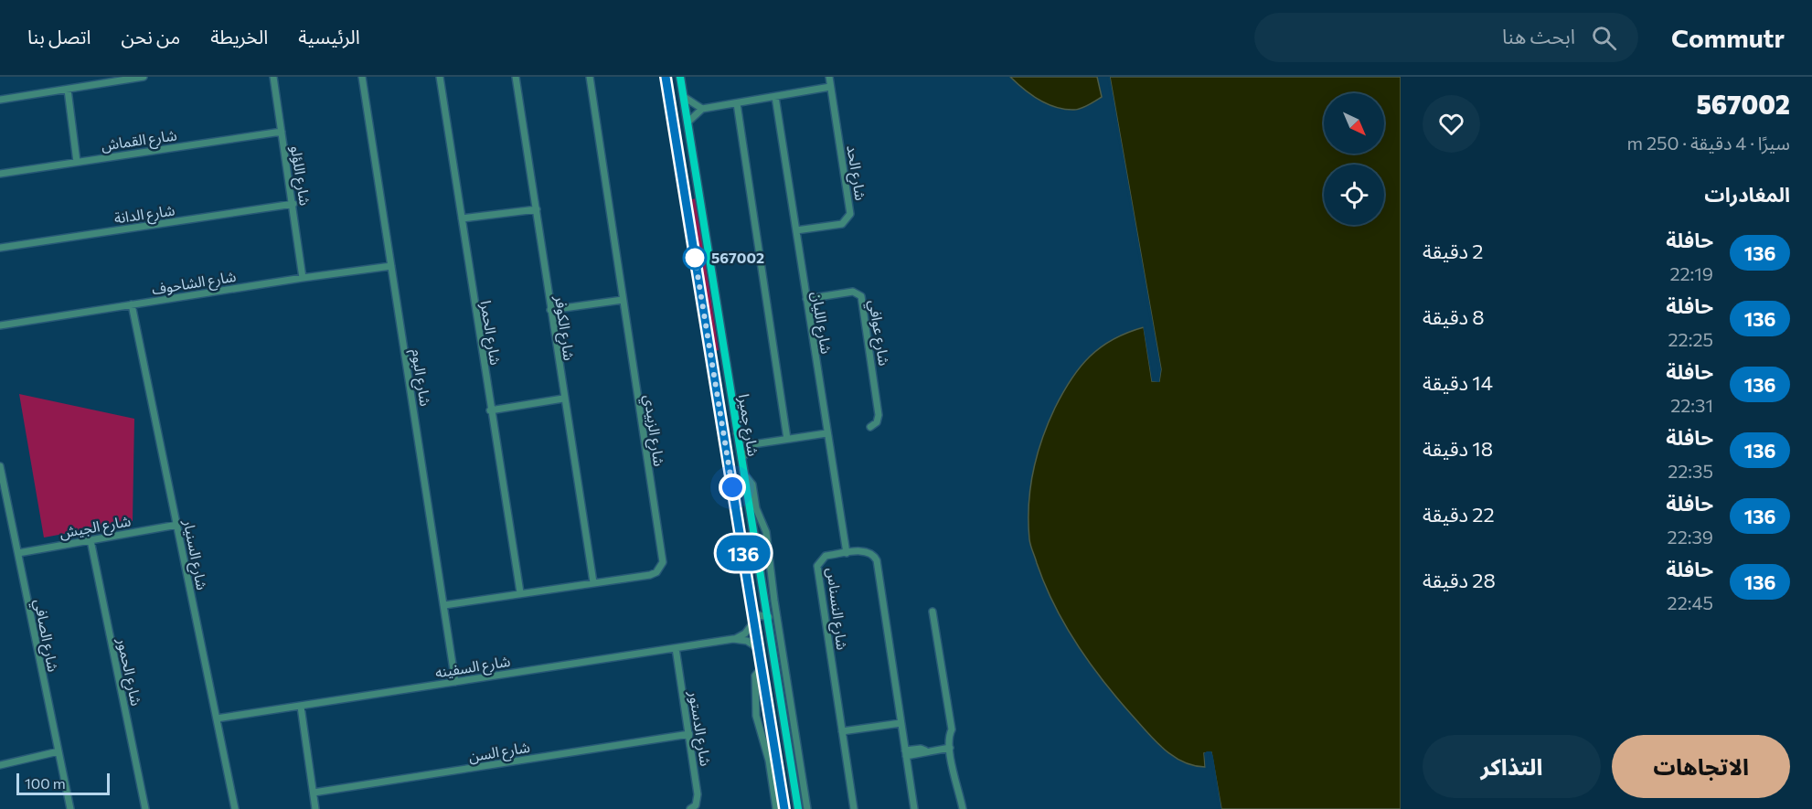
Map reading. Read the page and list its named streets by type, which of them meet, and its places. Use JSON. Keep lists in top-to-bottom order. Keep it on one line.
{"streets":{"main road":["شارع جميرا"],"street":["شارع القماش","شارع الحد","شارع اللؤلو","شارع الدانة","شارع الشاحوف","شارع الليان","شارع الكوفر","شارع الحمرا","شارع عوافي","شارع البوم","شارع الزبيدي","شارع الجيش","شارع السنيار","شارع النسناس","شارع الصافي","شارع السفينه","شارع الحمور","شارع الدستور","شارع السن"]},"crossings":[["شارع القماش","شارع اللؤلو"],["شارع الحد","شارع الليان"],["شارع اللؤلو","شارع الدانة"],["شارع اللؤلو","شارع الشاحوف"],["شارع الشاحوف","شارع البوم"],["شارع الشاحوف","شارع السنيار"],["شارع الليان","شارع عوافي"],["شارع الليان","شارع النسناس"],["شارع الكوفر","شارع الزبيدي"],["شارع الحمرا","شارع الزبيدي"],["شارع البوم","شارع الزبيدي"],["شارع البوم","شارع السفينه"],["شارع جميرا","شارع السفينه"],["شارع الجيش","شارع السنيار"],["شارع الجيش","شارع الصافي"],["شارع الجيش","شارع الحمور"],["شارع السنيار","شارع السفينه"],["شارع السفينه","شارع الدستور"],["شارع الدستور","شارع السن"]],"places":["567002"],"lines":["bus line 136"],"scale_bar":"100 m","north":"bottom right","page":{"header":"Commutr","search":"ابحث هنا","nav":["الرئيسية","الخريطة","من نحن","اتصل بنا"],"heading":[["567002","سيرًا · 4 دقيقة · 250 m"],"المغادرات"],"on_map":"136","list":[{"mark":"136","name":"حافلة","note":"22:19","value":"2 دقيقة"},{"mark":"136","name":"حافلة","note":"22:25","value":"8 دقيقة"},{"mark":"136","name":"حافلة","note":"22:31","value":"14 دقيقة"},{"mark":"136","name":"حافلة","note":"22:35","value":"18 دقيقة"},{"mark":"136","name":"حافلة","note":"22:39","value":"22 دقيقة"},{"mark":"136","name":"حافلة","note":"22:45","value":"28 دقيقة"}],"buttons":["الاتجاهات","التذاكر"],"scale":"100 m"}}
